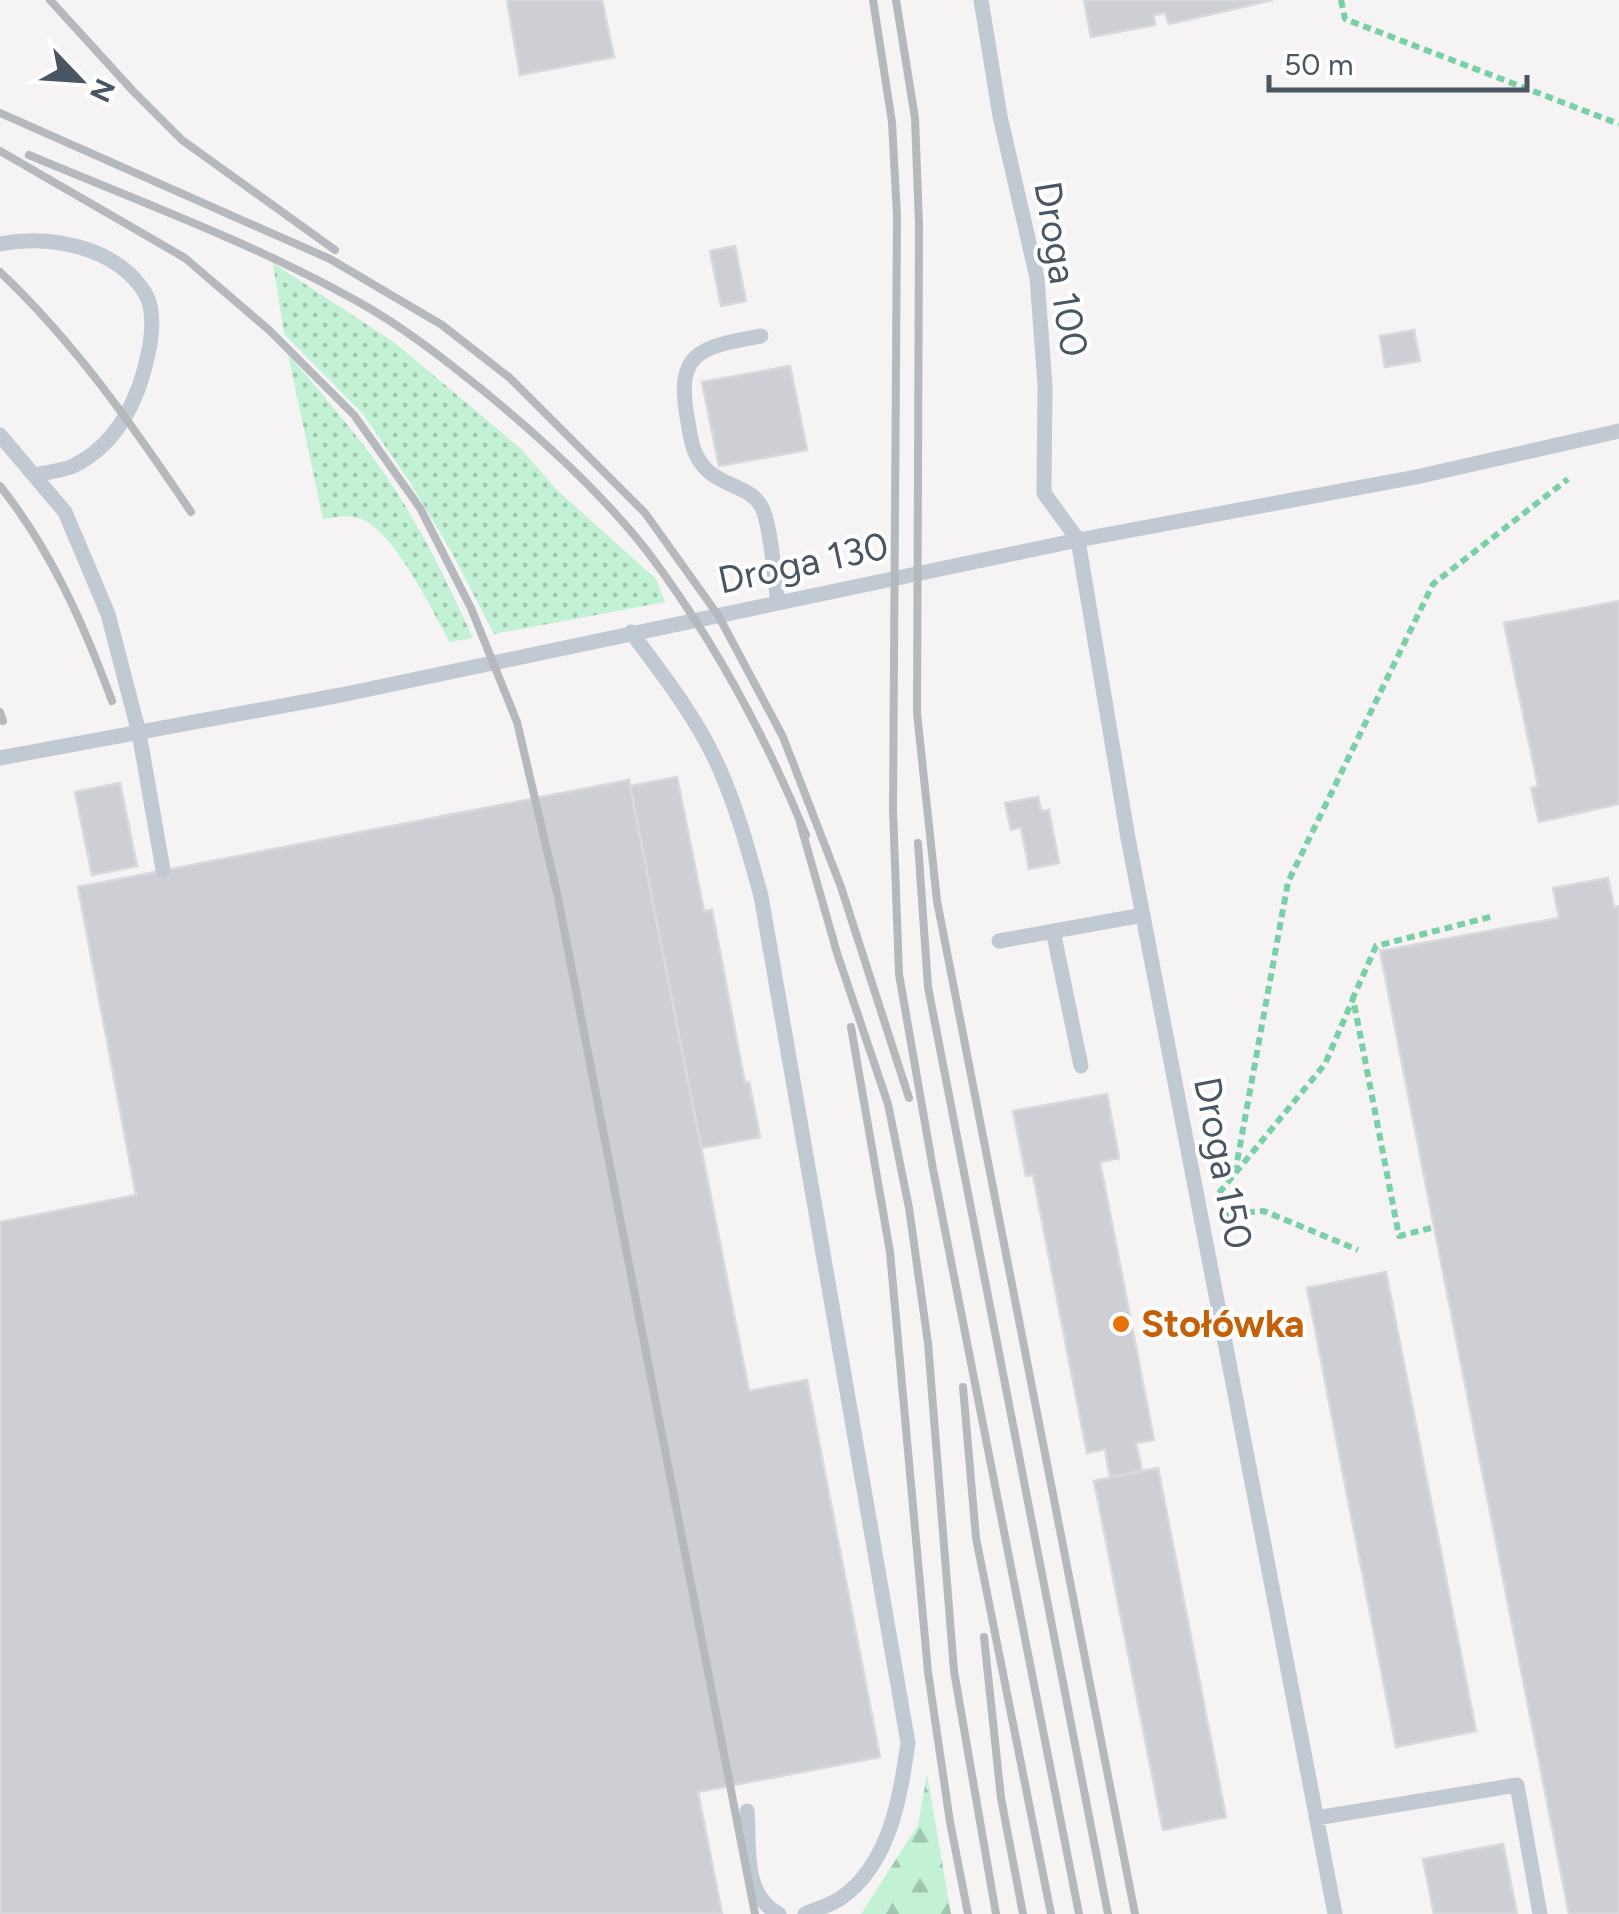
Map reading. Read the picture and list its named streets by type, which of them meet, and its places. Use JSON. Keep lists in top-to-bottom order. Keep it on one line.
{"streets":{"lane":["Droga 100","Droga 130","Droga 150"]},"crossings":[["Droga 100","Droga 130"],["Droga 100","Droga 150"],["Droga 130","Droga 150"]],"places":["Stołówka"],"scale_bar":"50 m","north":"bottom right"}
